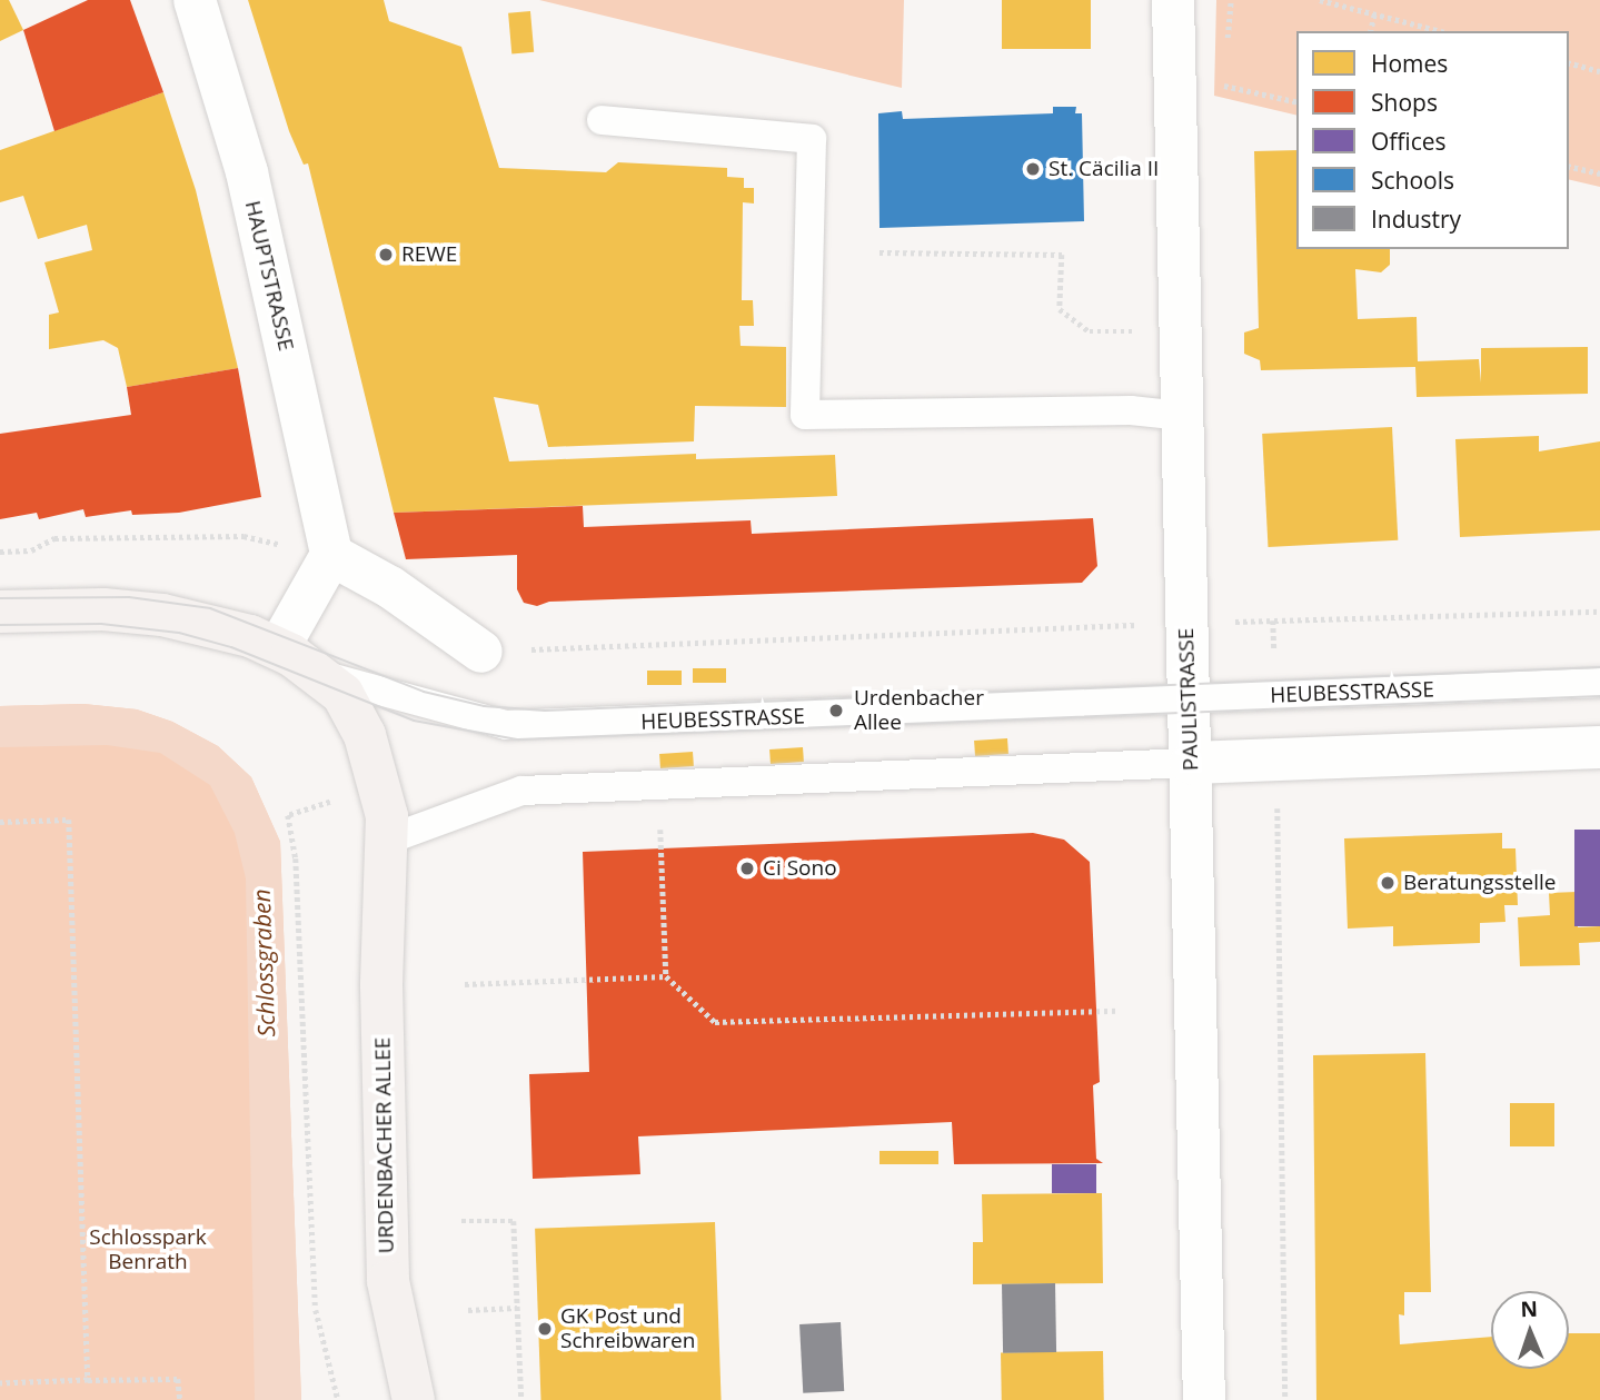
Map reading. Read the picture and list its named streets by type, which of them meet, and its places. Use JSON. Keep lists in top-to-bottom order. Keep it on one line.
{"streets":{"main road":["URDENBACHER ALLEE"],"street":["HAUPTSTRASSE","PAULISTRASSE"],"lane":["HEUBESSTRASSE"]},"crossings":[["HEUBESSTRASSE","PAULISTRASSE"],["HEUBESSTRASSE","URDENBACHER ALLEE"]],"water":["Schlossgraben"],"parks":["Schlosspark Benrath"],"places":["St. Cäcilia II","REWE","Urdenbacher Allee","Ci Sono","Beratungsstelle","GK Post und Schreibwaren"],"legend":["Homes","Shops","Offices","Schools","Industry"],"north":"top"}
